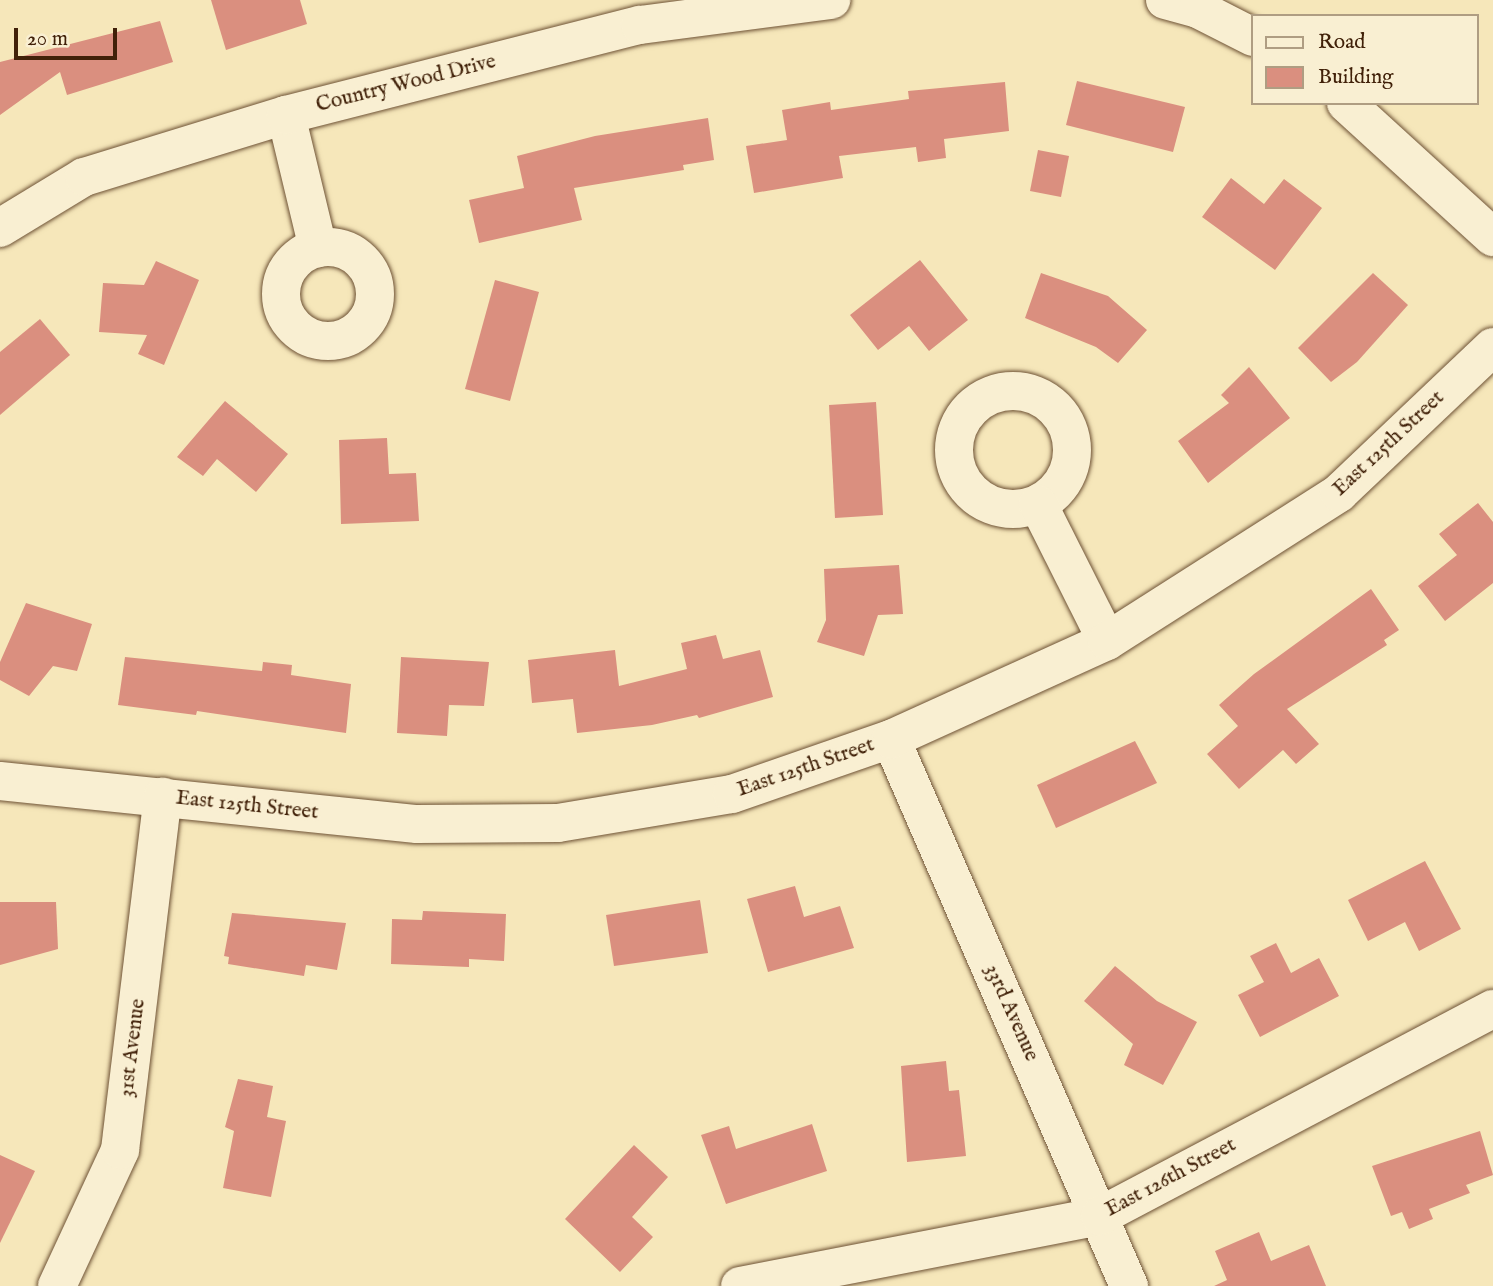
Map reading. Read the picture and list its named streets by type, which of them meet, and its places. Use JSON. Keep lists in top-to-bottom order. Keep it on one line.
{"streets":{"street":["Country Wood Drive","East 125th Street","33rd Avenue","31st Avenue","East 126th Street"]},"crossings":[["East 125th Street","33rd Avenue"],["East 125th Street","31st Avenue"],["33rd Avenue","East 126th Street"]],"legend":["Road","Building"],"scale_bar":"20 m"}
